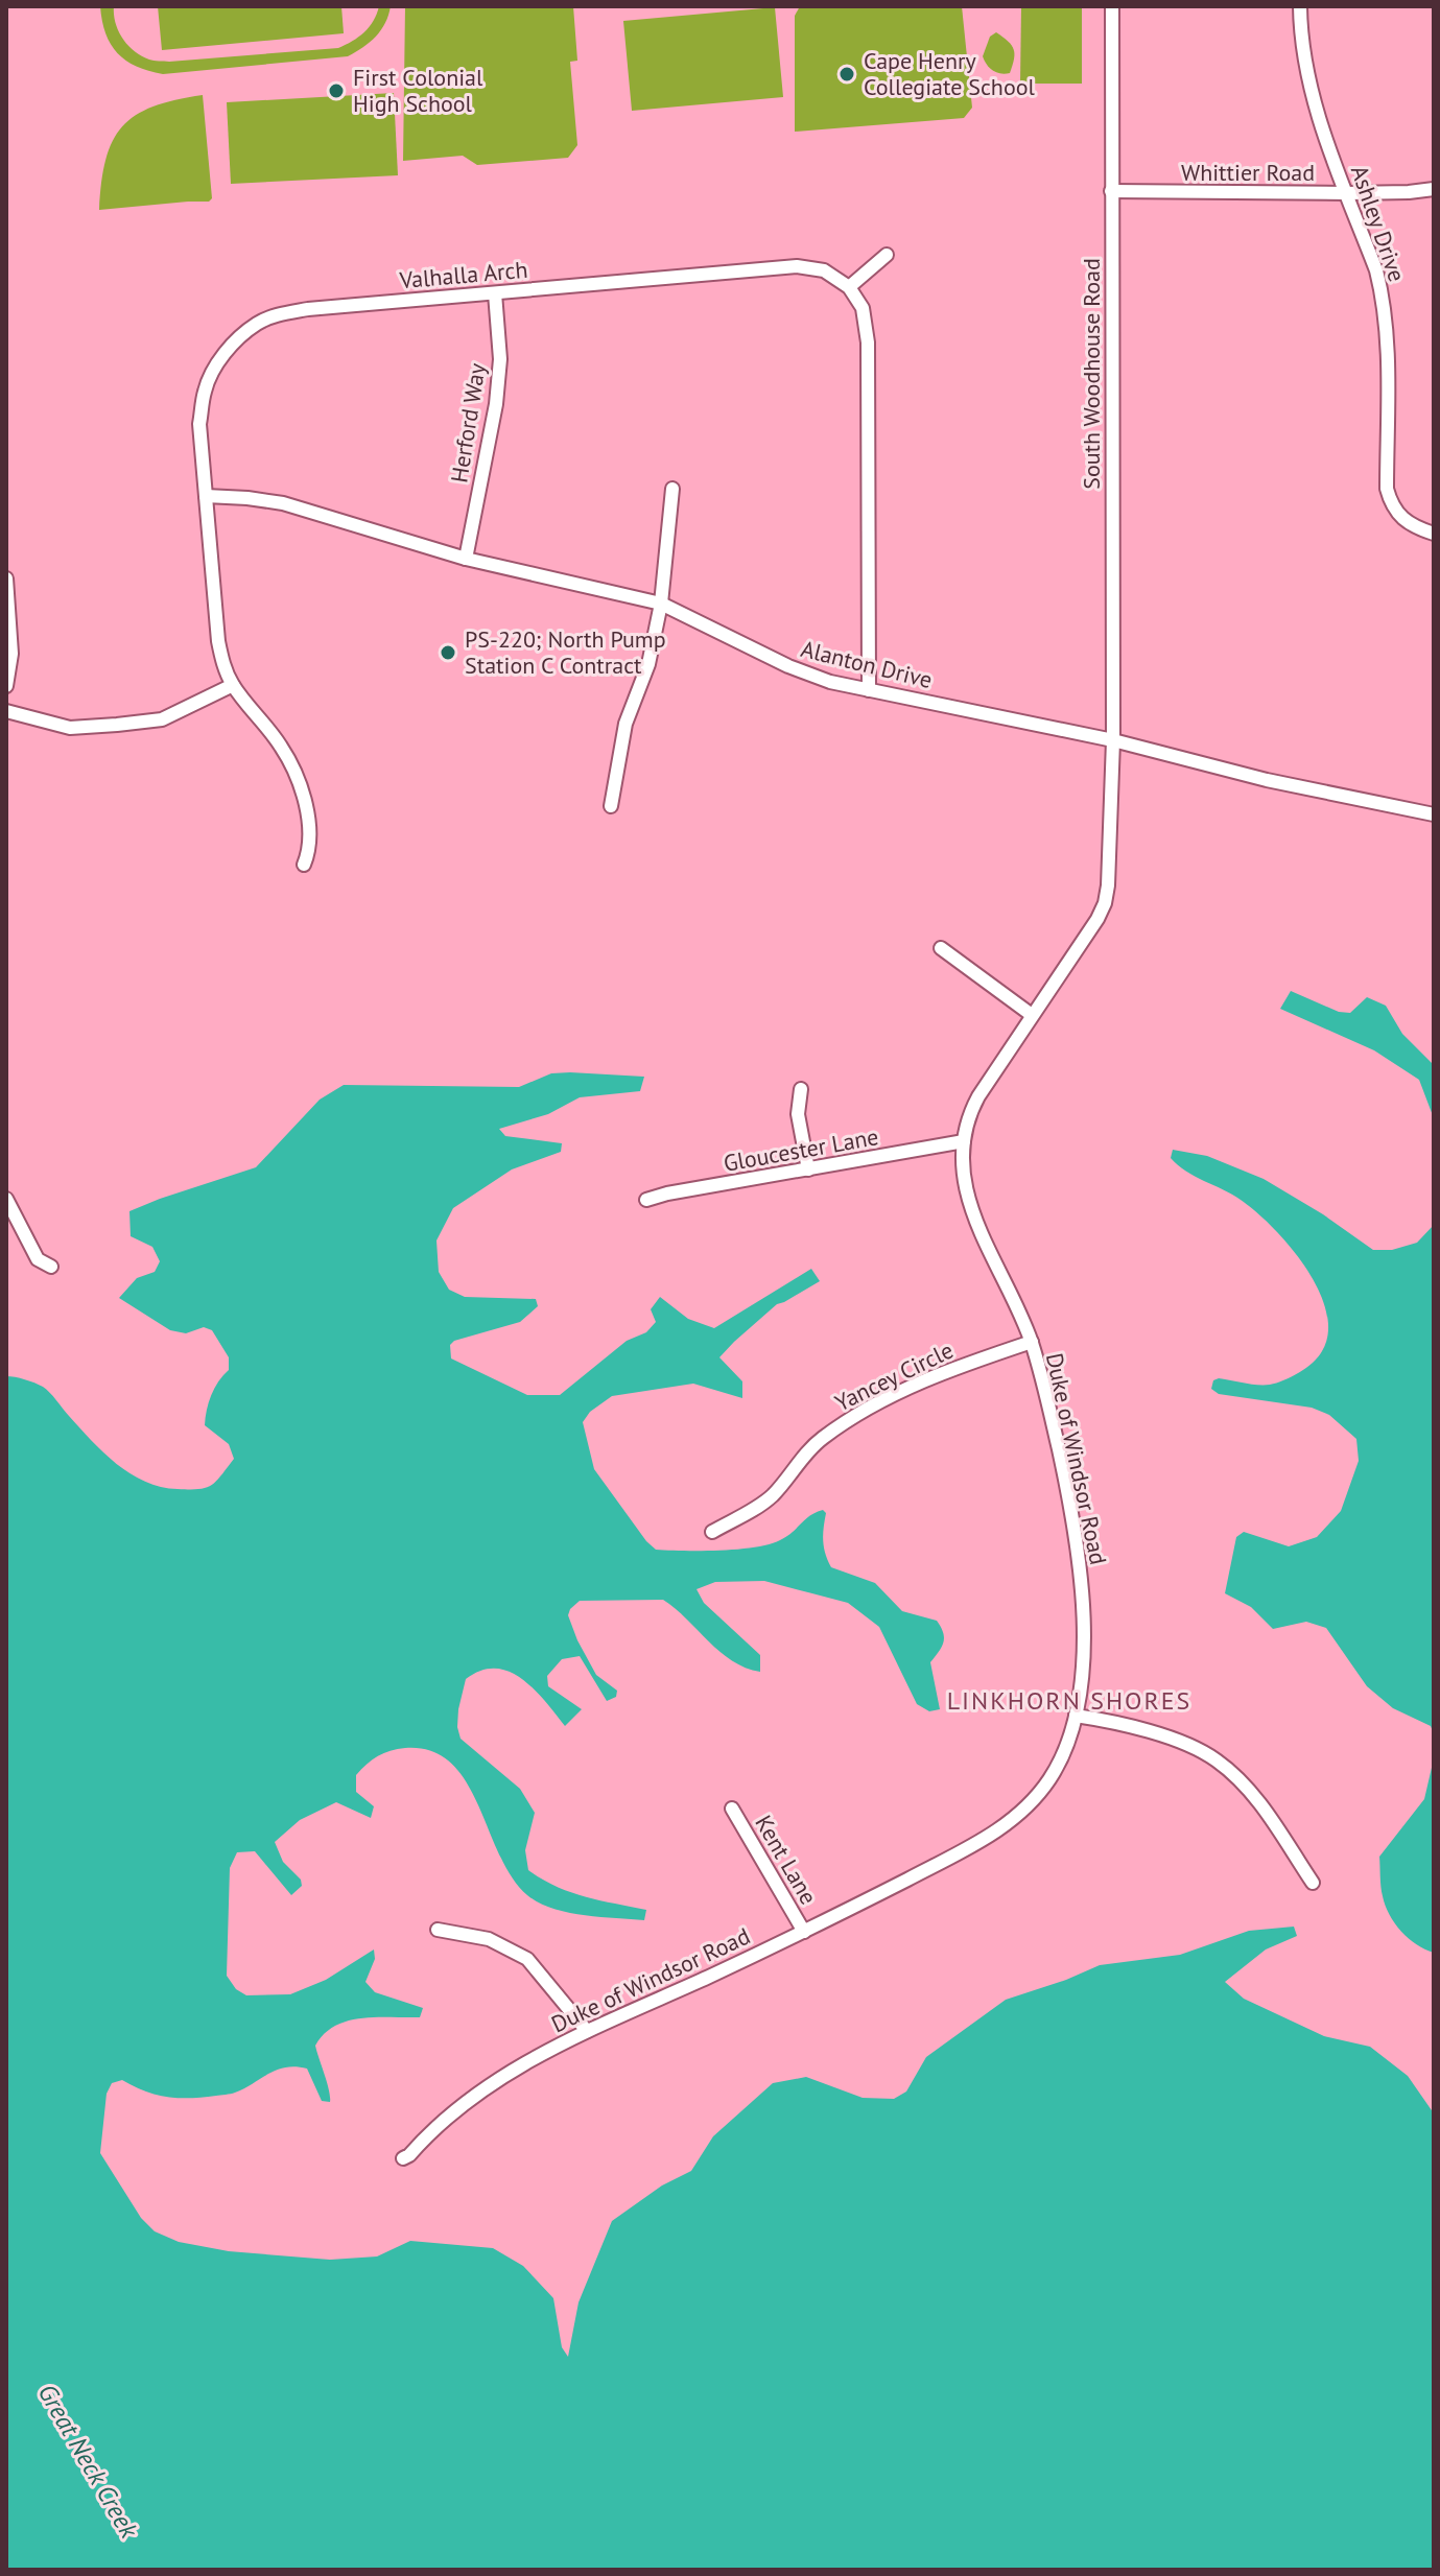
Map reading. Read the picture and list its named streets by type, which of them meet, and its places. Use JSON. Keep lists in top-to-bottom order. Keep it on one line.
{"streets":{"street":["Whittier Road","Ashley Drive","Valhalla Arch","South Woodhouse Road","Herford Way","Alanton Drive","Gloucester Lane","Yancey Circle","Duke of Windsor Road","Kent Lane"]},"crossings":[["Whittier Road","Ashley Drive"],["Whittier Road","South Woodhouse Road"],["Valhalla Arch","Herford Way"],["Valhalla Arch","Alanton Drive"],["South Woodhouse Road","Alanton Drive"],["South Woodhouse Road","Duke of Windsor Road"],["Herford Way","Alanton Drive"],["Alanton Drive","Duke of Windsor Road"],["Gloucester Lane","Duke of Windsor Road"],["Yancey Circle","Duke of Windsor Road"],["Duke of Windsor Road","Kent Lane"]],"districts":["LINKHORN SHORES"],"water":["Great Neck Creek"],"places":["Cape Henry Collegiate School","First Colonial High School","PS-220; North Pump Station C Contract"]}
